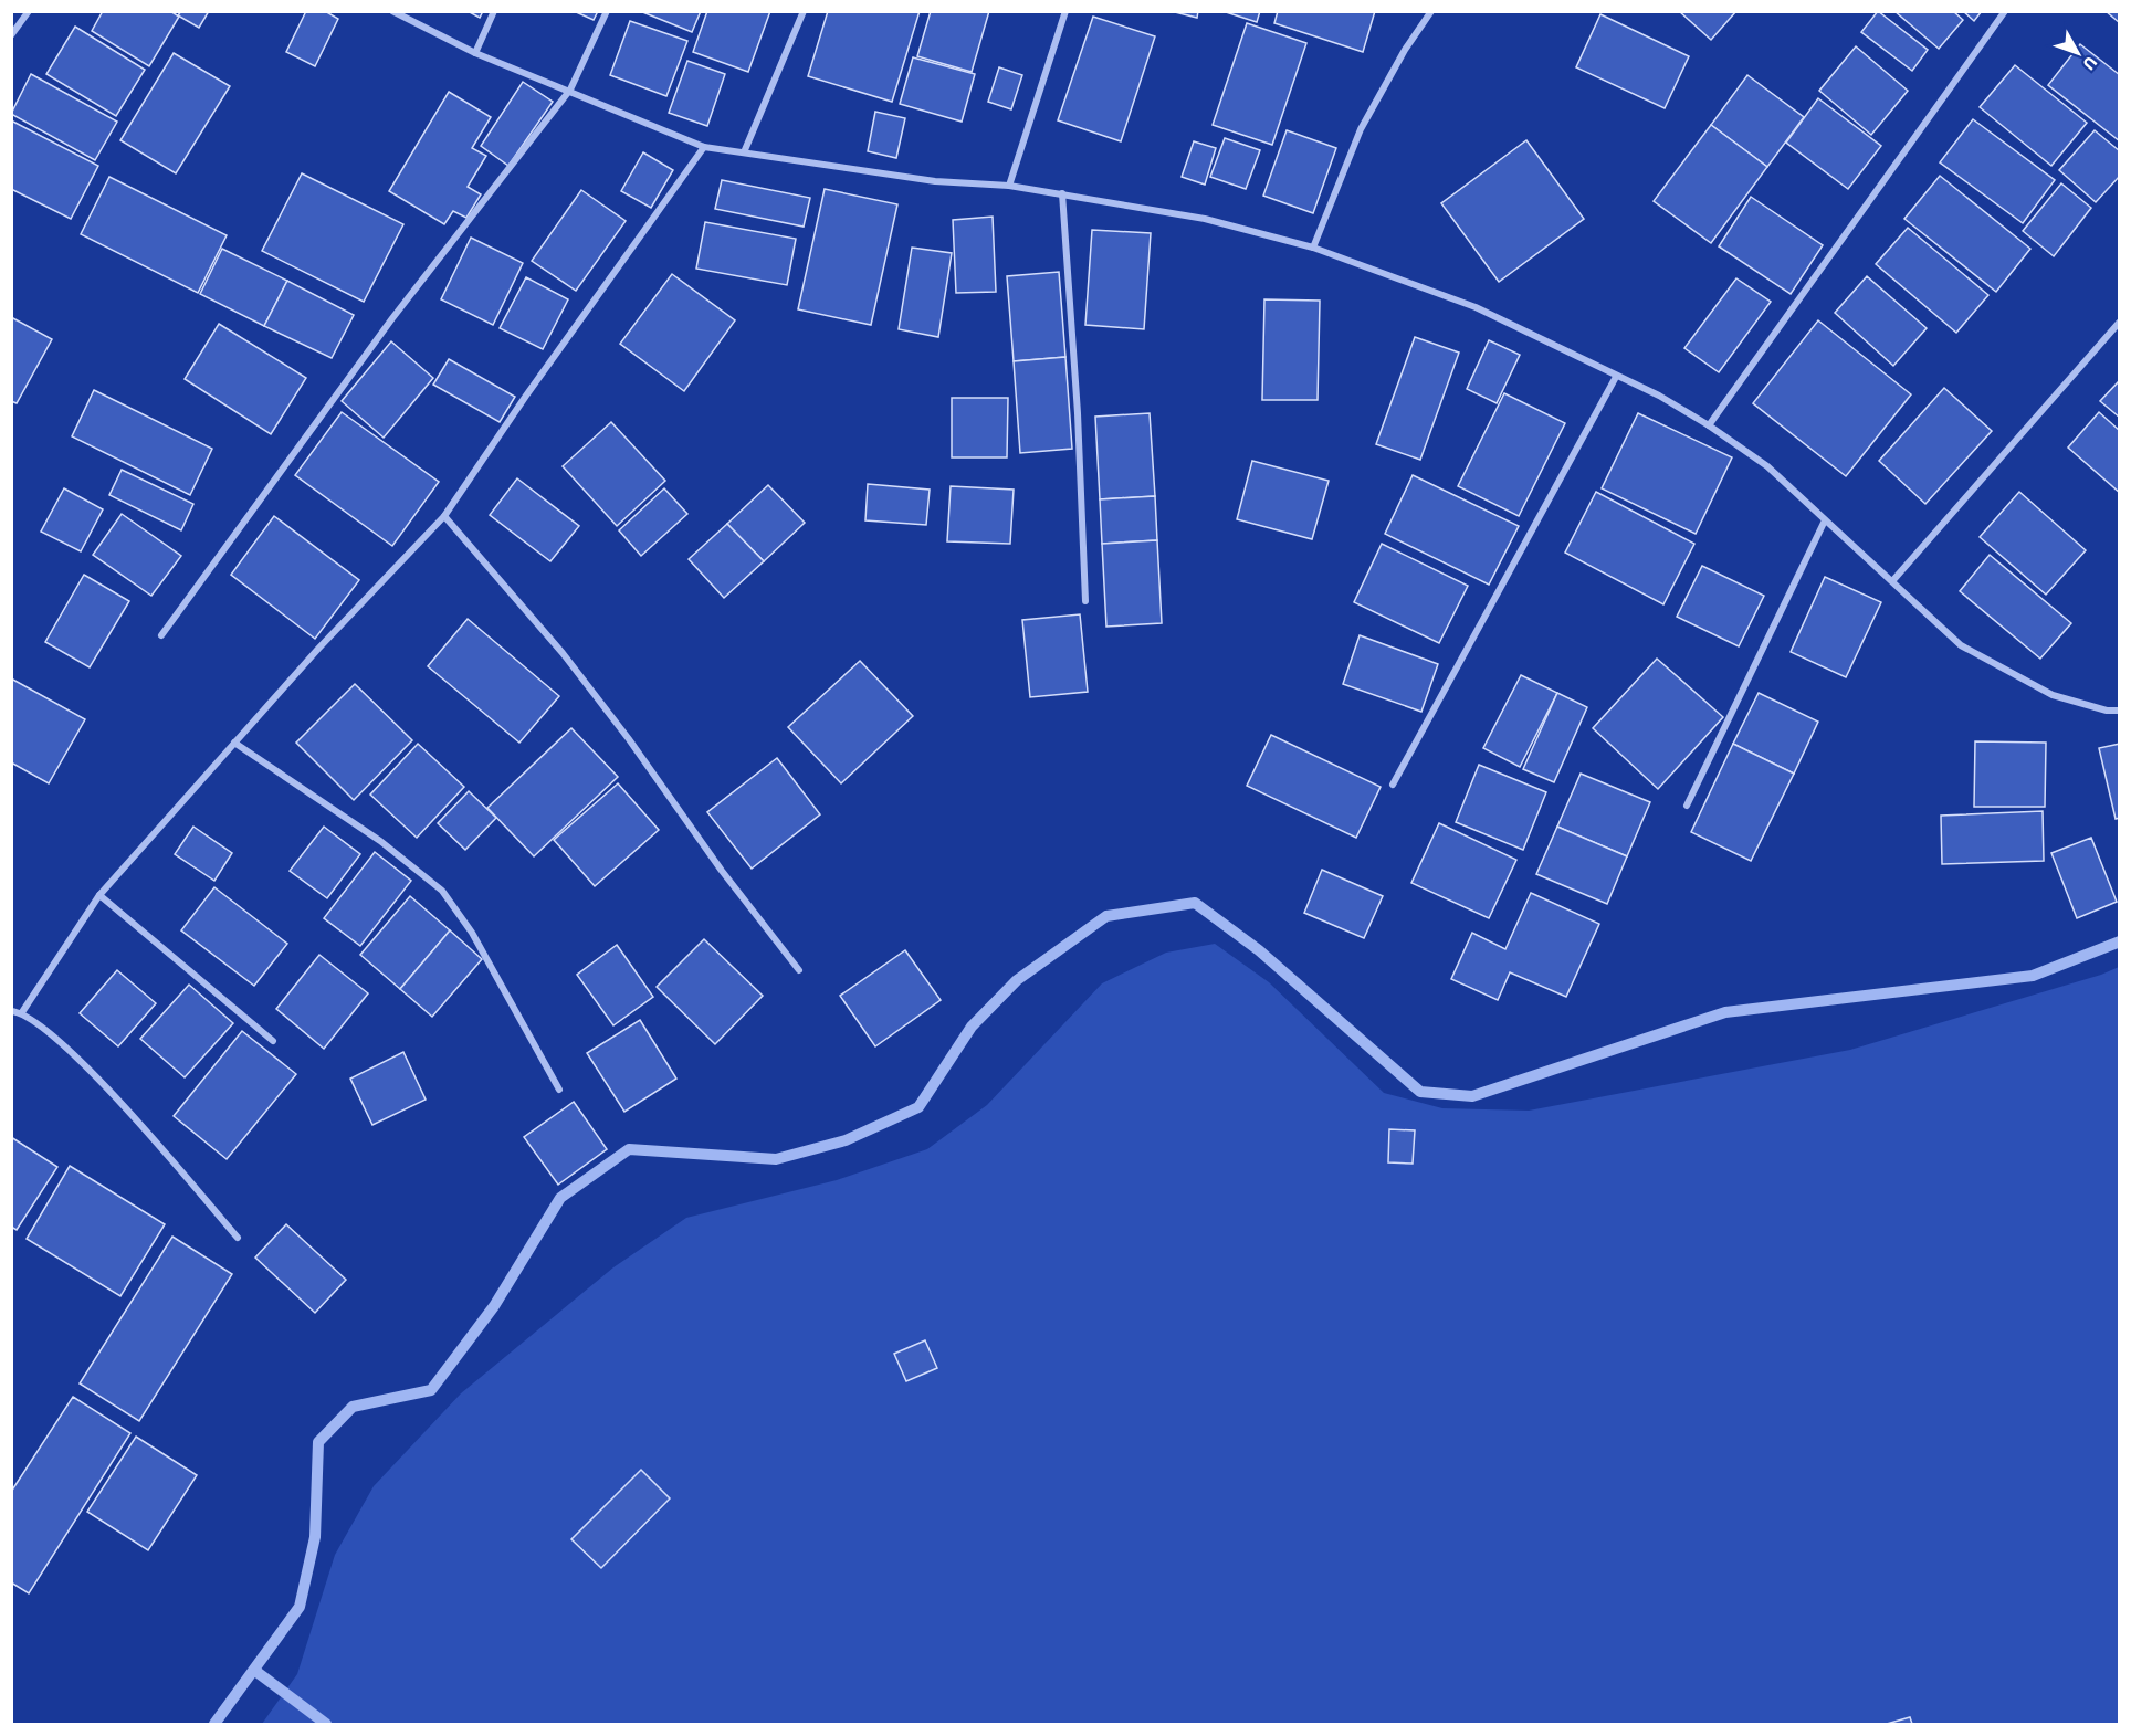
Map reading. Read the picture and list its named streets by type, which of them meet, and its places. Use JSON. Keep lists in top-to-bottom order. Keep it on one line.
{"north":"bottom right"}
